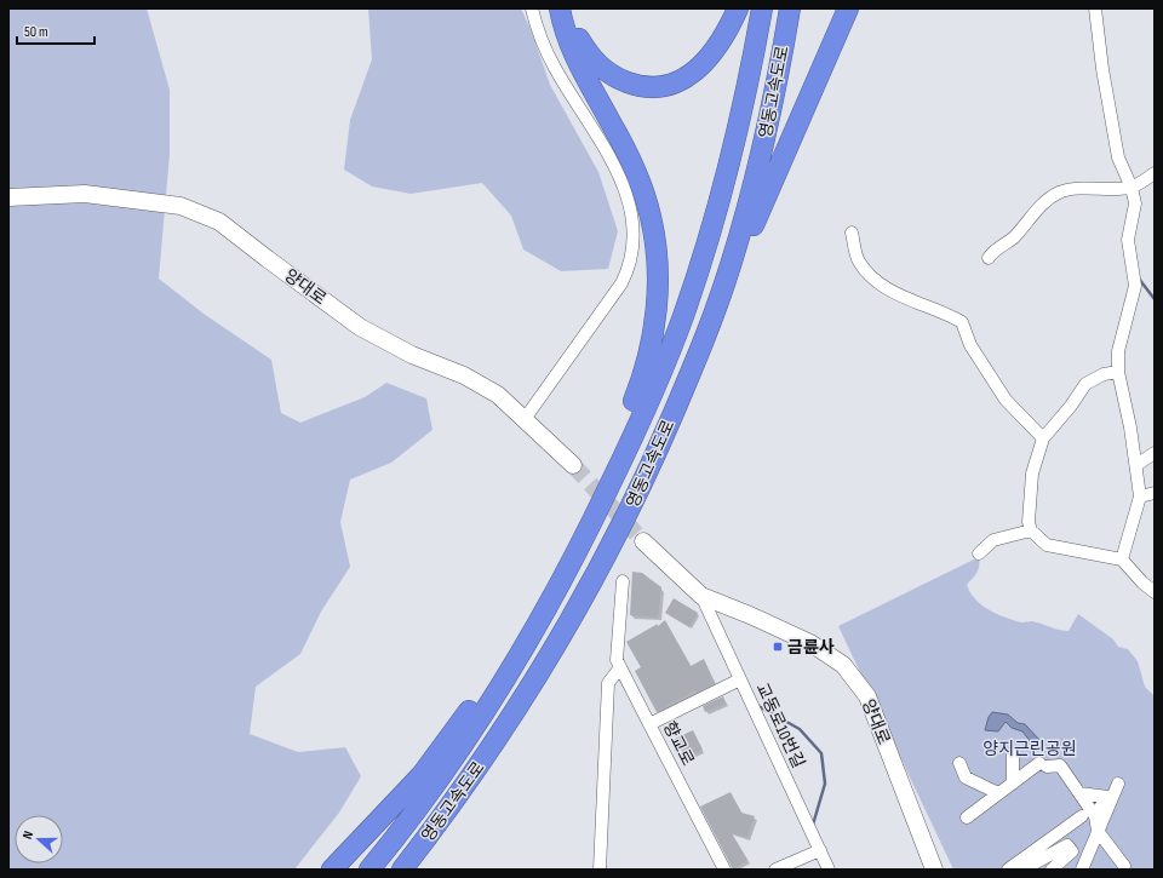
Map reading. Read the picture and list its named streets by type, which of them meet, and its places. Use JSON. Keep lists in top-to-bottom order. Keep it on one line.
{"streets":{"highway":["영동고속도로"],"street":["양대로","교동로10번길","향교로"]},"crossings":[["양대로","교동로10번길"],["교동로10번길","향교로"]],"parks":["양지근린공원"],"places":{"transit":["금륜사"]},"scale_bar":"50 m","north":"left"}
